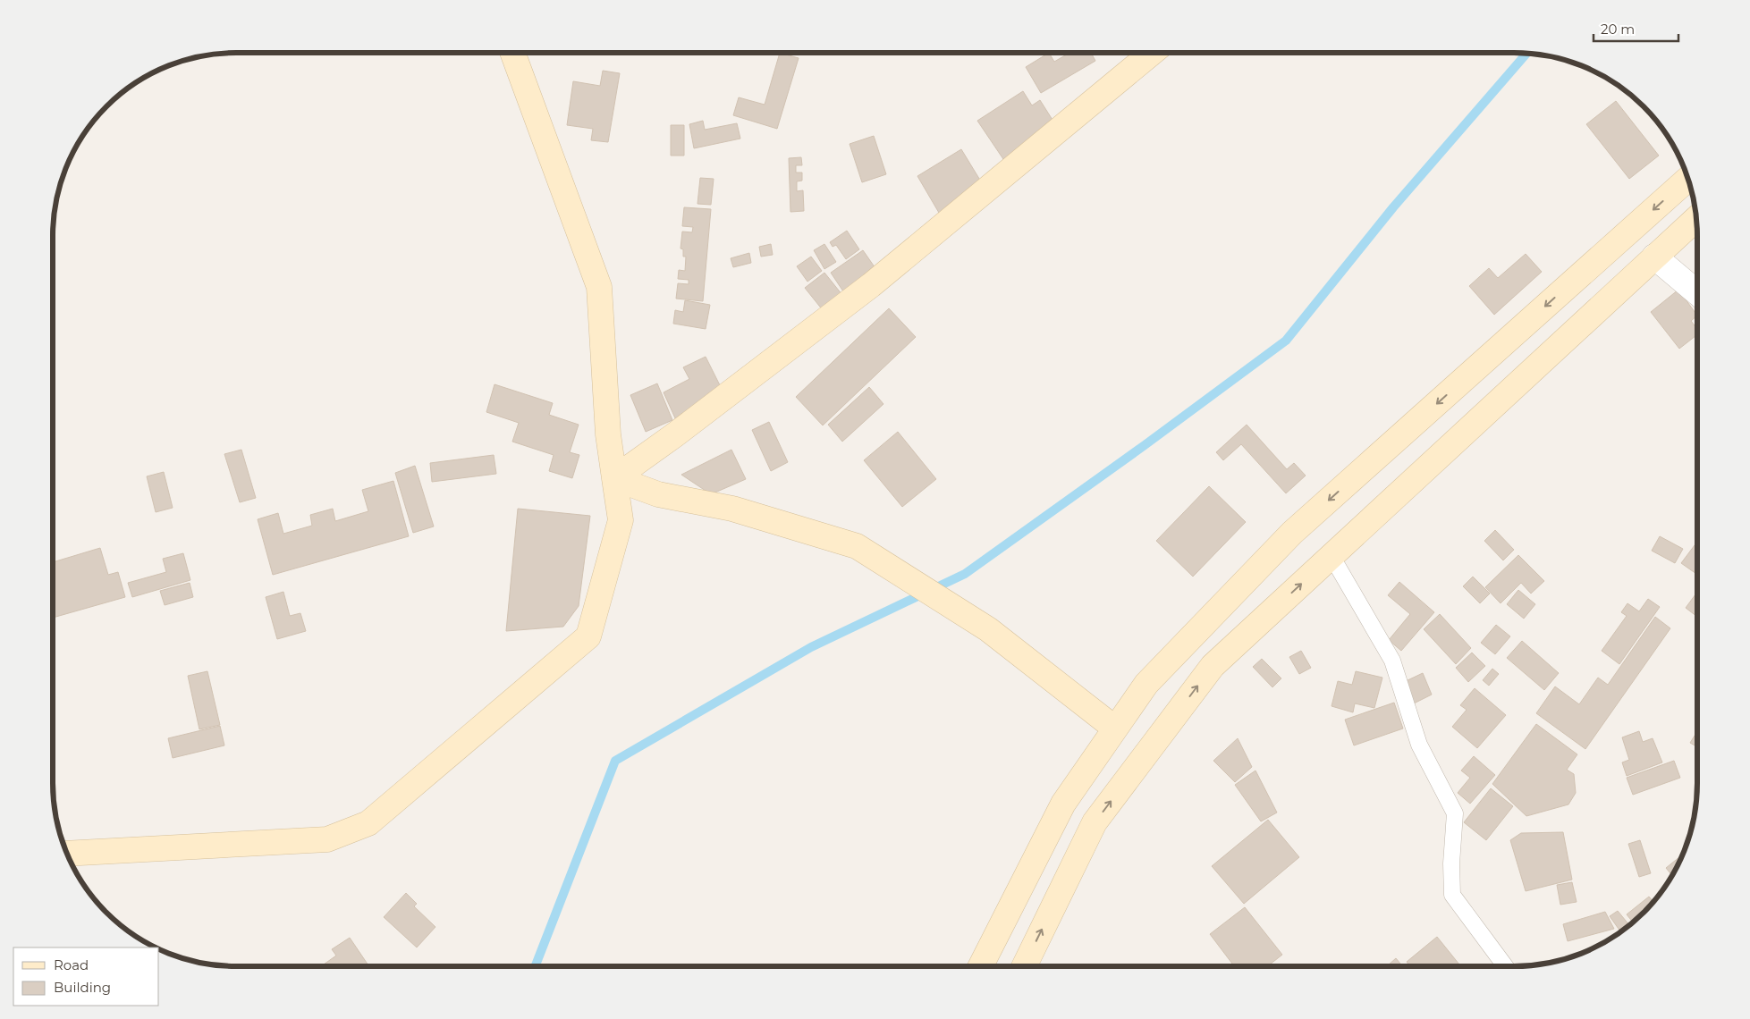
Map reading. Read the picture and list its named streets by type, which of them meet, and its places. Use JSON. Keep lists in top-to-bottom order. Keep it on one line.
{"legend":["Road","Building"],"scale_bar":"20 m"}
